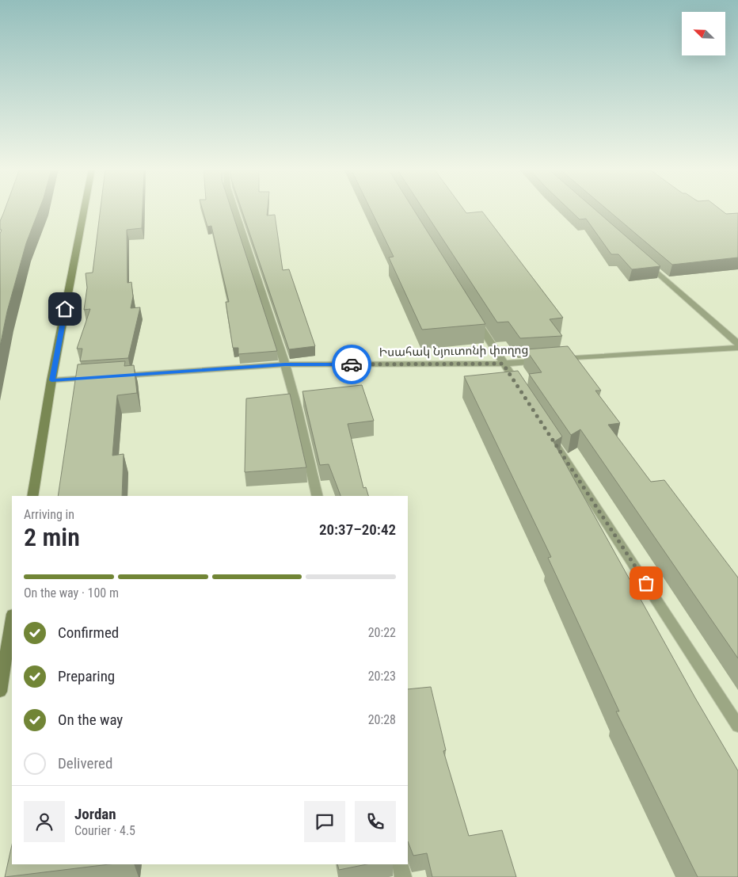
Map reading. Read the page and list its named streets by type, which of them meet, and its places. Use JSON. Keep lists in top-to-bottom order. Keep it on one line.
{"streets":{"street":["Իսահակ Նյուտոնի փողոց"]},"north":"top left","page":{"heading":["2 min","Arriving in","20:37–20:42"],"panel":["Jordan","Courier · 4.5"],"bar":"On the way · 100 m","list":[["Confirmed","20:22"],["Preparing","20:23"],["On the way","20:28"],"Delivered"]}}
